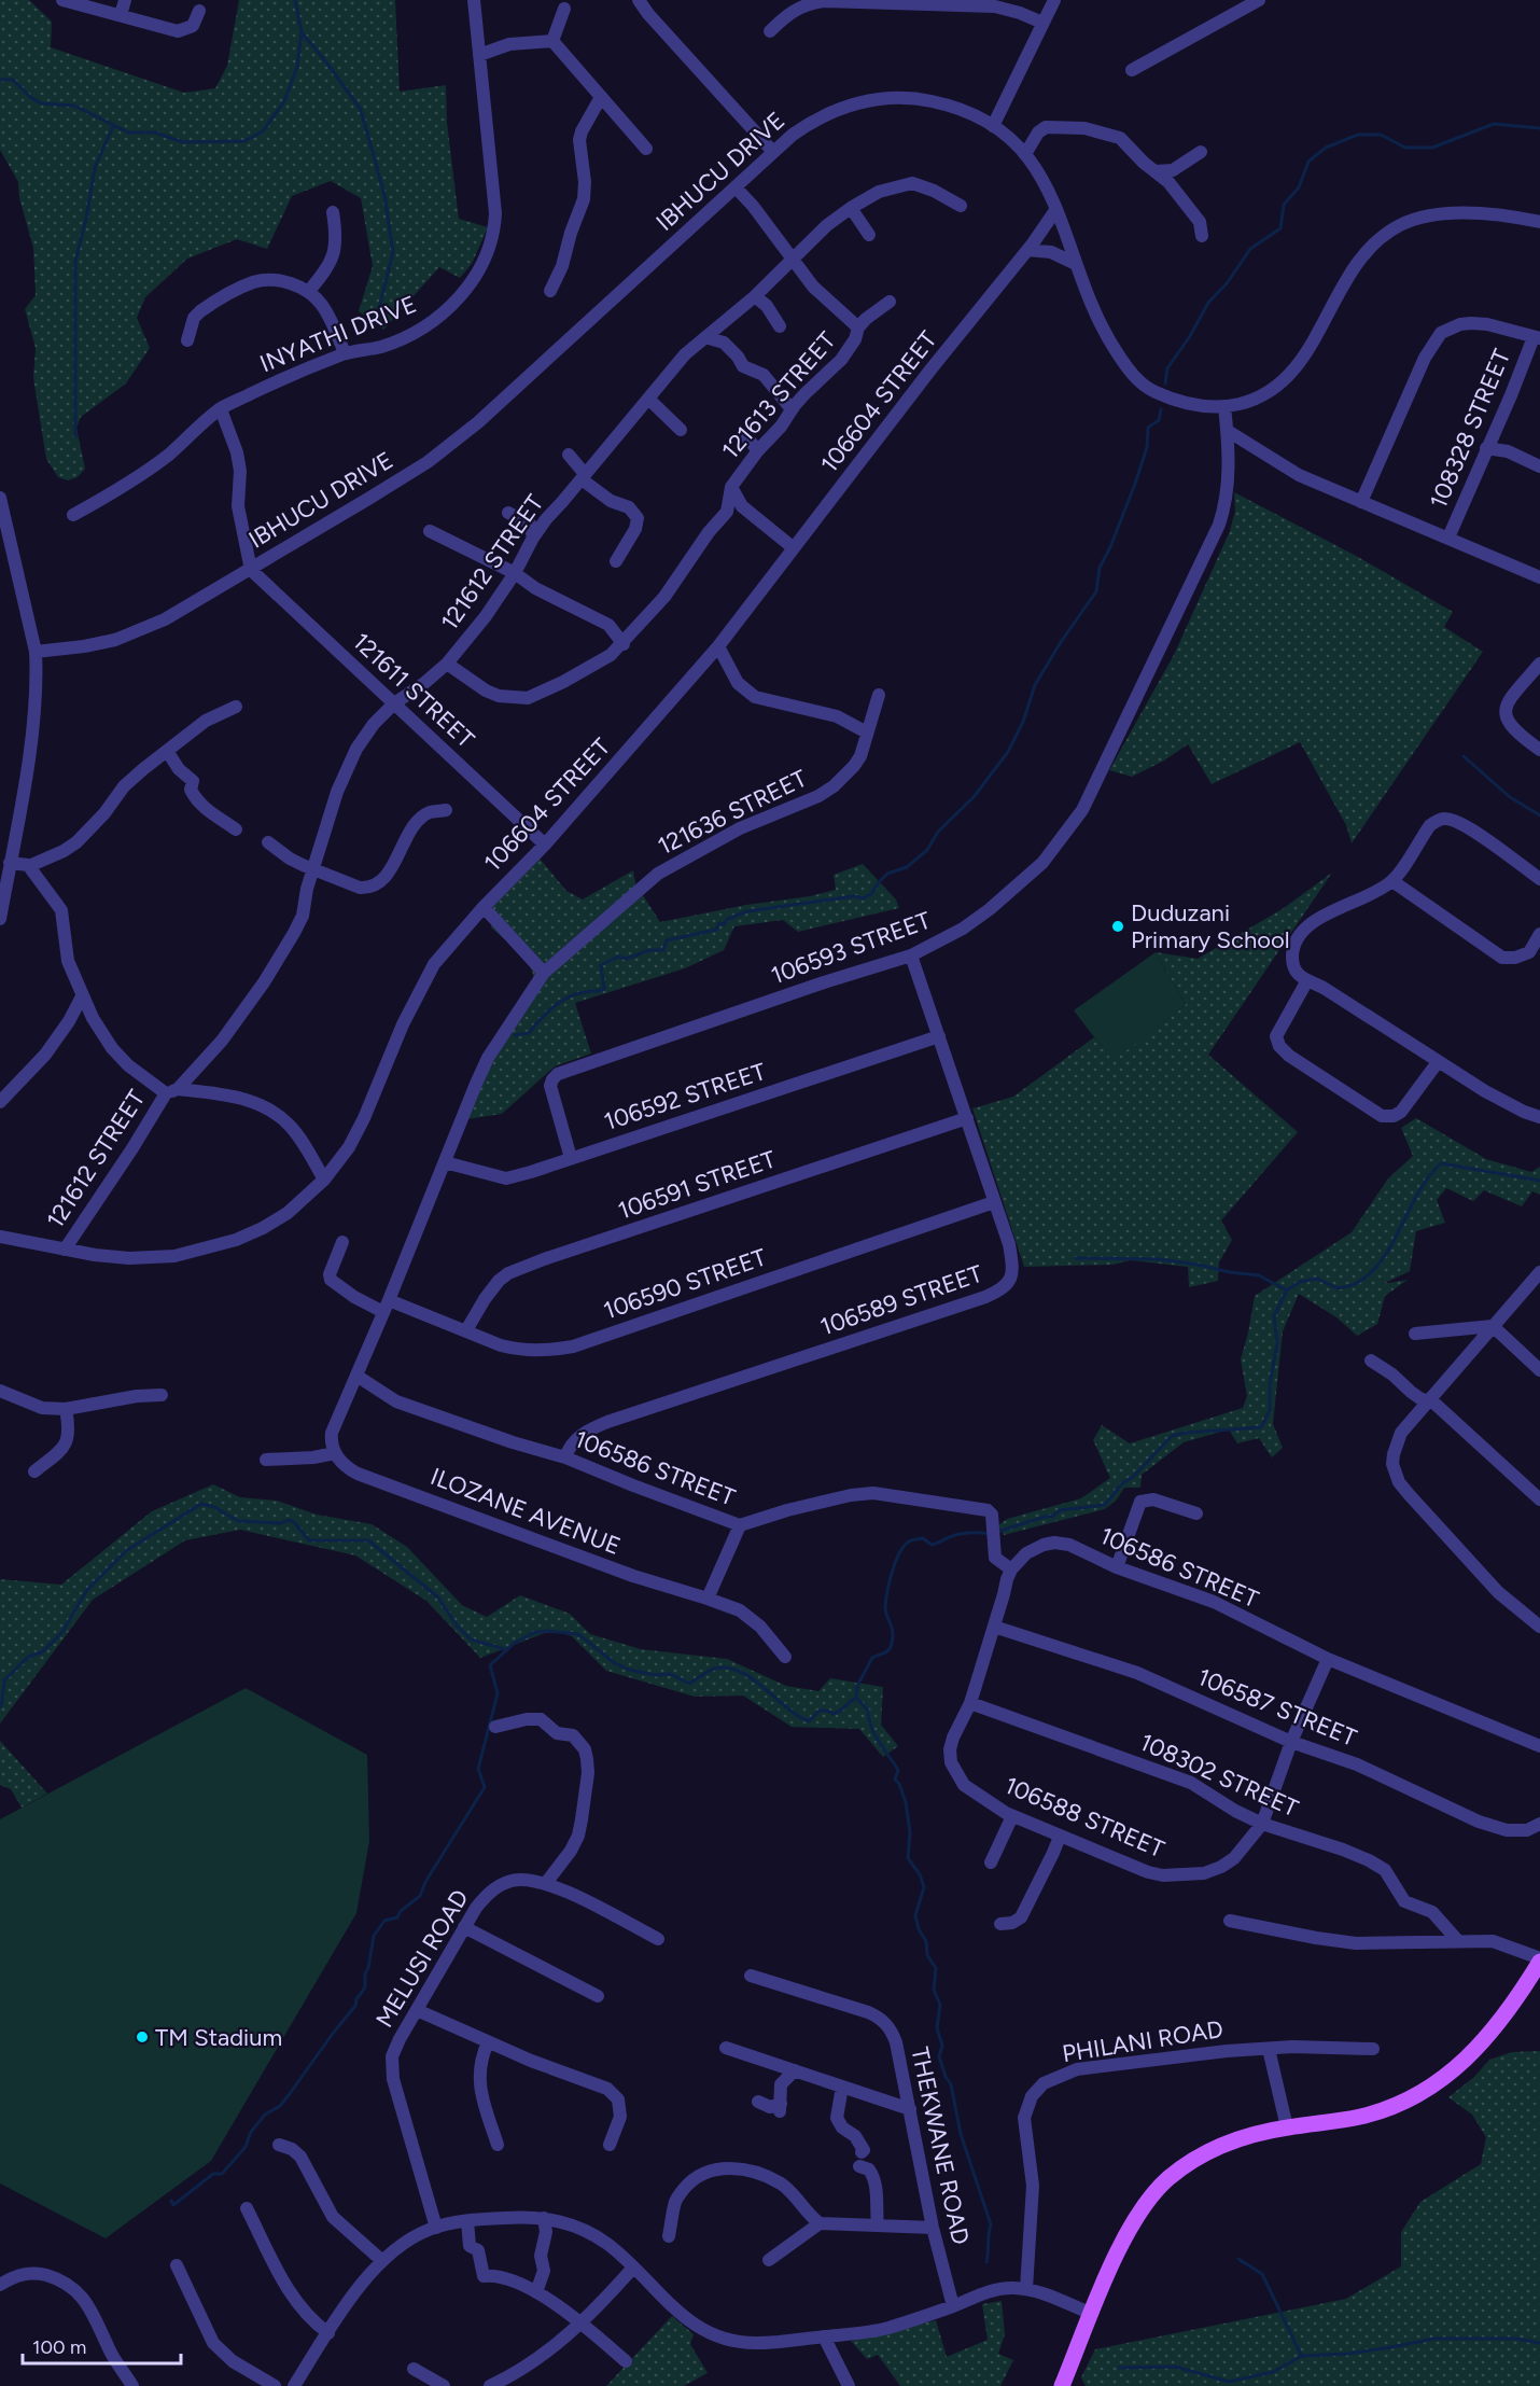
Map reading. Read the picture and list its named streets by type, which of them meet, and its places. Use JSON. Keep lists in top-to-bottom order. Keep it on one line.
{"streets":{"street":["IBHUCU DRIVE","INYATHI DRIVE","121613 STREET","106604 STREET","108328 STREET","121612 STREET","121611 STREET","121636 STREET","106593 STREET","106592 STREET","106591 STREET","106590 STREET","106589 STREET","106586 STREET","ILOZANE AVENUE","106587 STREET","108302 STREET","106588 STREET","MELUSI ROAD","PHILANI ROAD","THEKWANE ROAD"]},"crossings":[["IBHUCU DRIVE","106604 STREET"],["IBHUCU DRIVE","121611 STREET"],["IBHUCU DRIVE","106593 STREET"],["121613 STREET","121612 STREET"],["106604 STREET","121612 STREET"],["106604 STREET","121611 STREET"],["121612 STREET","121611 STREET"],["106593 STREET","106592 STREET"],["106593 STREET","106589 STREET"],["106592 STREET","106589 STREET"],["106591 STREET","106590 STREET"],["106591 STREET","106589 STREET"],["106590 STREET","106589 STREET"],["106589 STREET","106586 STREET"],["106586 STREET","106588 STREET"],["106587 STREET","106588 STREET"],["108302 STREET","106588 STREET"]],"places":["Duduzani Primary School","TM Stadium"],"scale_bar":"100 m"}
